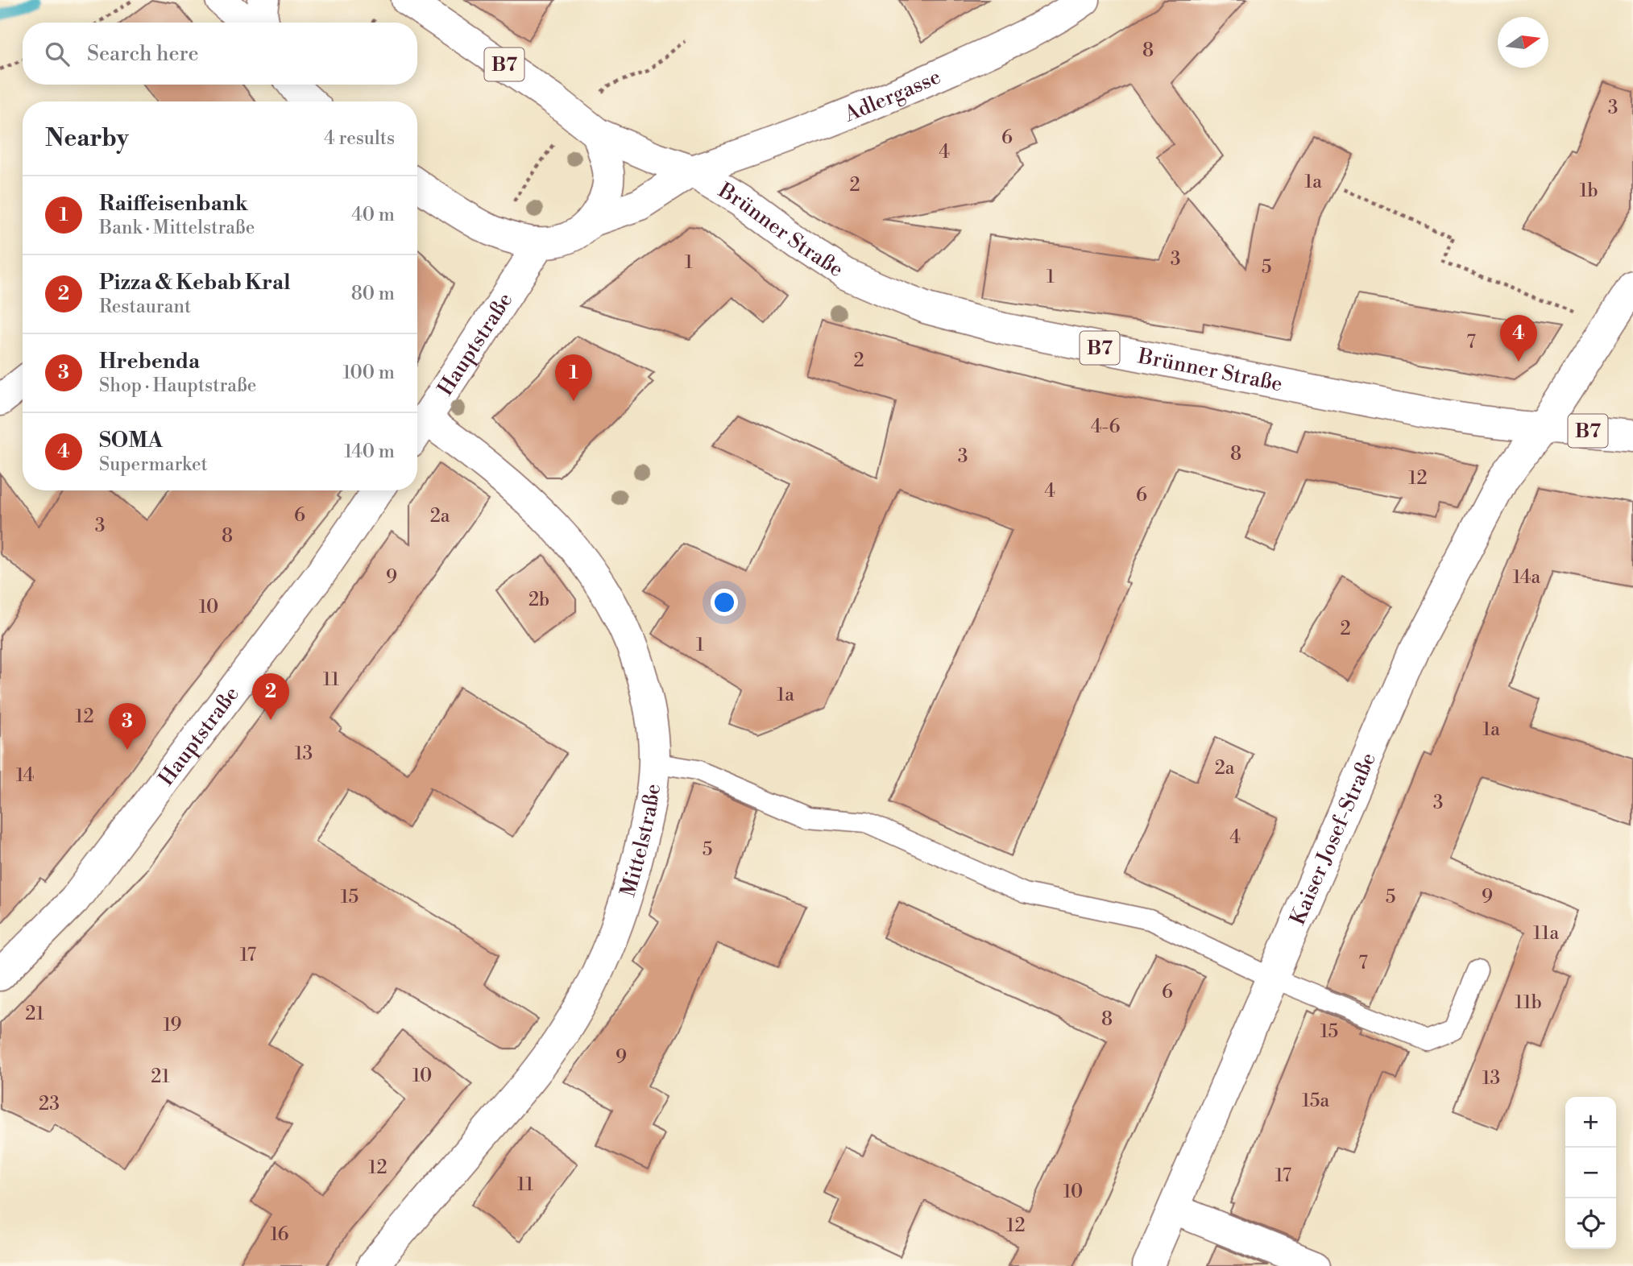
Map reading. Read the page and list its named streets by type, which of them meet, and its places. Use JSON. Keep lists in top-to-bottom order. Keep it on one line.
{"streets":{"street":["B7","Adlergasse","Brünner Straße","Hauptstraße","Kaiser Josef-Straße","Mittelstraße"]},"crossings":[["B7","Adlergasse"],["B7","Brünner Straße"],["Adlergasse","Brünner Straße"],["Brünner Straße","Kaiser Josef-Straße"],["Hauptstraße","Mittelstraße"]],"house_numbers":["8","3","6","4","1a","2","1b","3","1","5","1","7","2","4-6","8","3","12","4","6","6","2a","3","8","9","14a","2b","10","2","1","11","1a","12","1a","13","2a","14","3","4","5","15","5","9","11a","17","7","6","11b","21","8","19","15","9","10","21","13","15a","23","12","17","11","10","12","16"],"north":"right","page":{"search":"Search here","heading":["Nearby","4 results"],"list":[{"mark":"1","name":"Raiffeisenbank","note":"Bank · Mittelstraße","value":"40 m"},{"mark":"2","name":"Pizza & Kebab Kral","note":"Restaurant","value":"80 m"},{"mark":"3","name":"Hrebenda","note":"Shop · Hauptstraße","value":"100 m"},{"mark":"4","name":"SOMA","note":"Supermarket","value":"140 m"}],"pins":["4","1","2","3"],"map_buttons":["+","−"]}}
